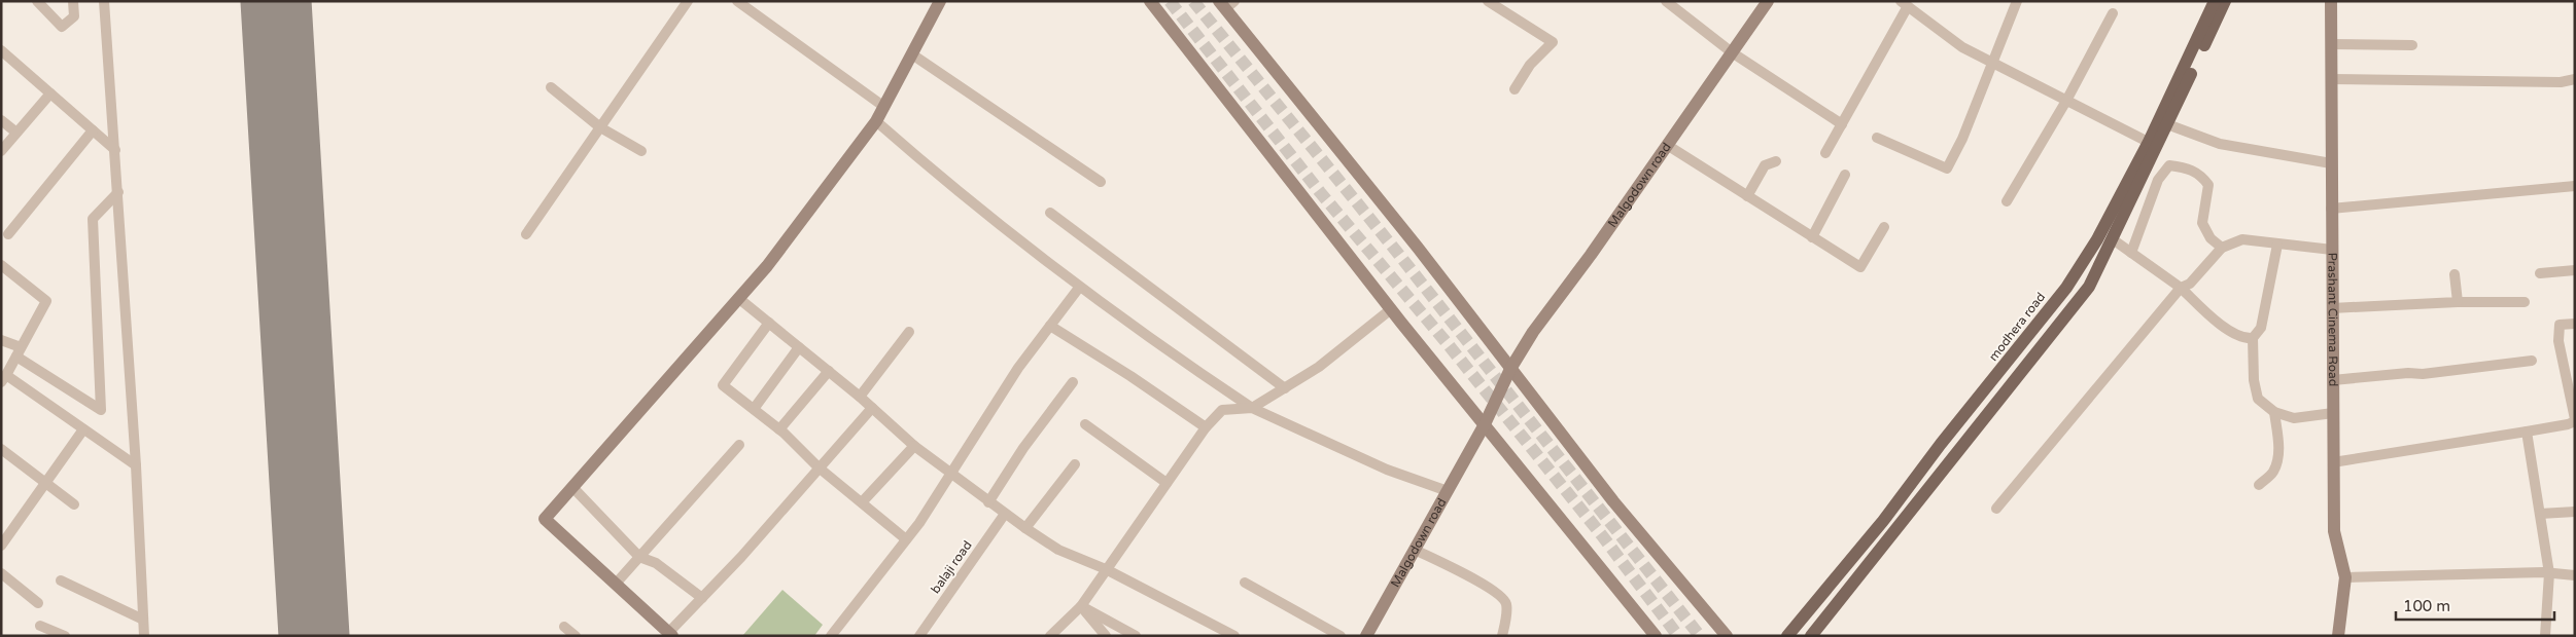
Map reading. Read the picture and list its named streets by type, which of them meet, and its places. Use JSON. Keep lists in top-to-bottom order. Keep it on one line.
{"streets":{"main road":["modhera road"],"street":["Malgodown road","Prashant Cinema Road","balaji road"]},"scale_bar":"100 m"}
